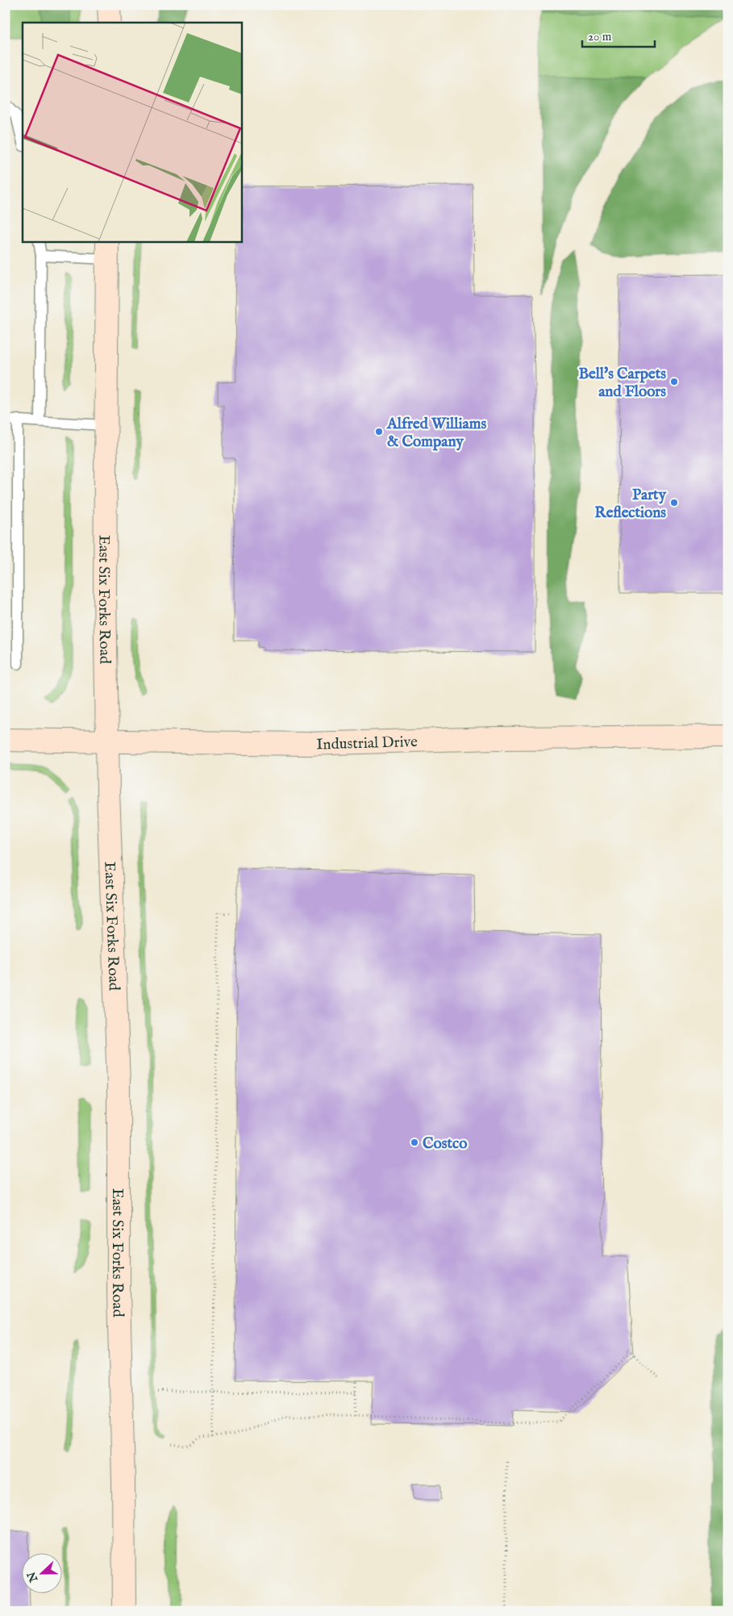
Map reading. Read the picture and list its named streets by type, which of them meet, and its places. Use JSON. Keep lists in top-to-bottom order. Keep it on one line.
{"streets":{"main road":["East Six Forks Road","Industrial Drive"]},"crossings":[["East Six Forks Road","Industrial Drive"]],"places":["Bell's Carpets and Floors","Alfred Williams & Company","Party Reflections","Costco"],"scale_bar":"20 m","north":"left"}
